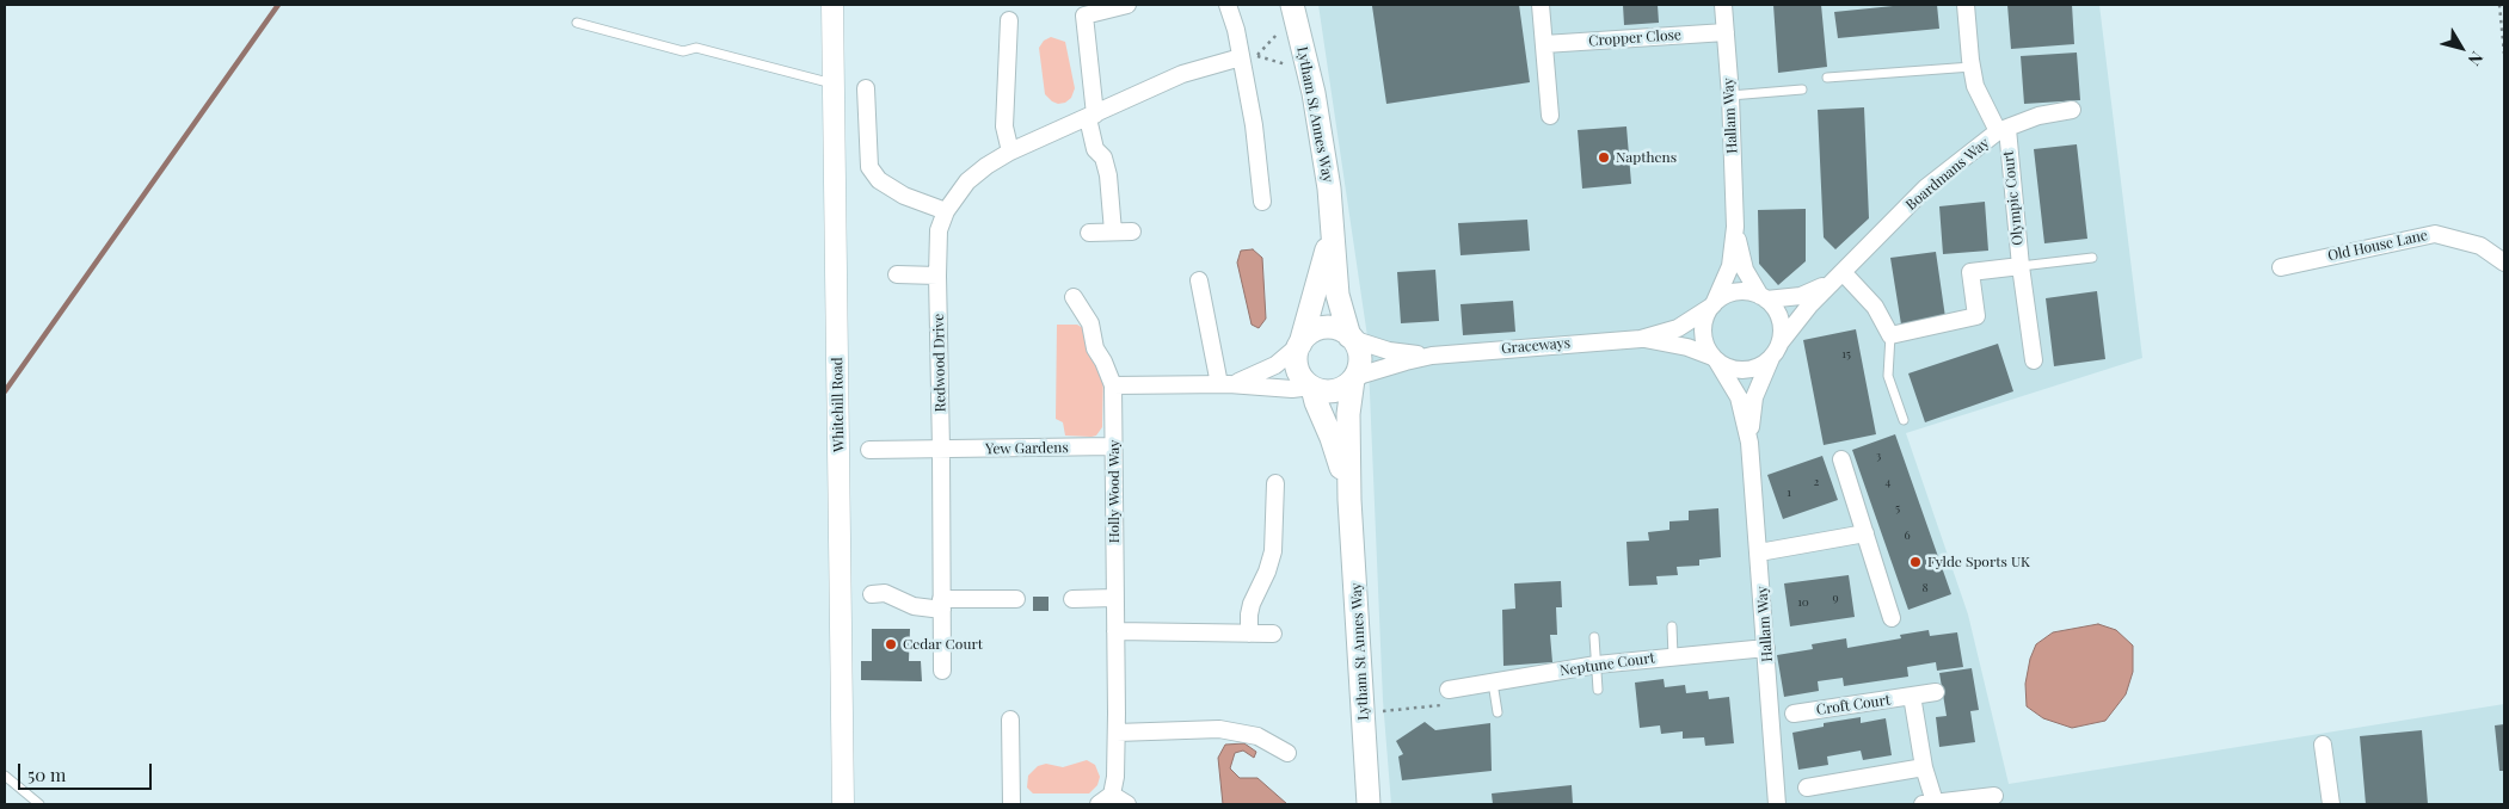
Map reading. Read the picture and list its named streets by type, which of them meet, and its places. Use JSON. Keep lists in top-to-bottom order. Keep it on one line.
{"streets":{"main road":["Lytham St Annes Way"],"street":["Cropper Close","Hallam Way","Boardmans Way","Olympic Court","Old House Lane","Graceways","Redwood Drive","Whitehill Road","Yew Gardens","Holly Wood Way","Neptune Court","Croft Court"]},"crossings":[["Cropper Close","Hallam Way"],["Lytham St Annes Way","Graceways"],["Hallam Way","Boardmans Way"],["Hallam Way","Graceways"],["Hallam Way","Neptune Court"],["Boardmans Way","Olympic Court"],["Boardmans Way","Graceways"],["Redwood Drive","Yew Gardens"],["Yew Gardens","Holly Wood Way"]],"places":["Napthens","Fylde Sports UK","Cedar Court"],"house_numbers":["15","3","2","4","1","5","6","8","9","10"],"scale_bar":"50 m","north":"bottom right"}
